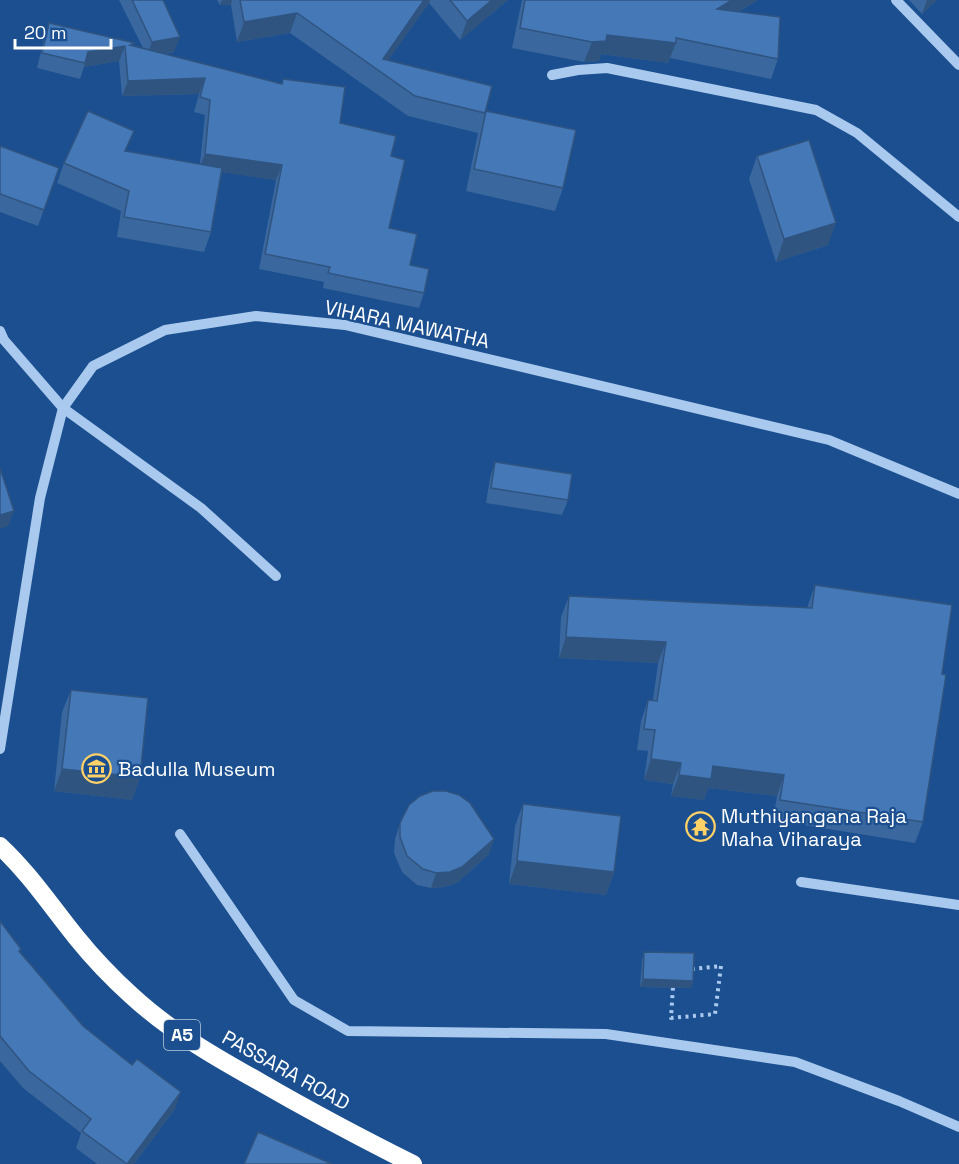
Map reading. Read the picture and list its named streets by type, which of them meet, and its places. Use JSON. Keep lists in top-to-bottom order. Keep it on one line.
{"streets":{"highway":["A5","PASSARA ROAD"],"street":["VIHARA MAWATHA"]},"places":{"museum":["Badulla Museum"],"temple":["Muthiyangana Raja Maha Viharaya"]},"scale_bar":"20 m"}
